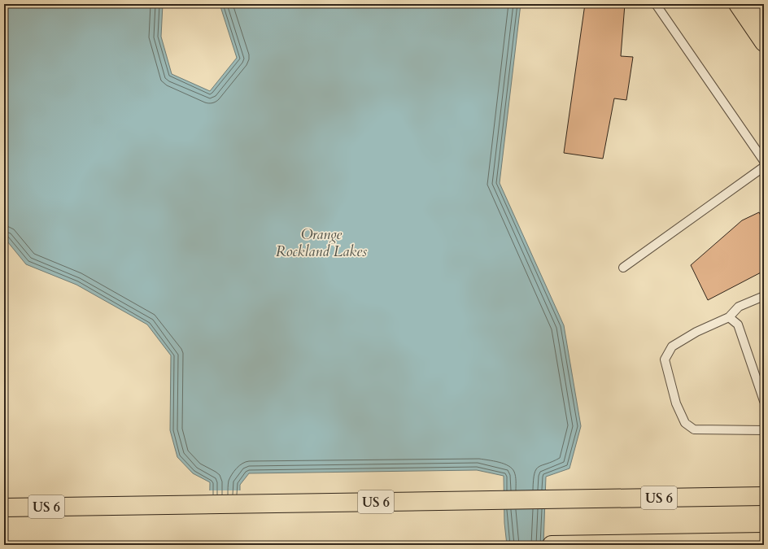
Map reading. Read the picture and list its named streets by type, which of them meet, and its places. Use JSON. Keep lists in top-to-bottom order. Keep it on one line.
{"streets":{"main road":["US 6"]},"water":["Orange Rockland Lakes"]}
